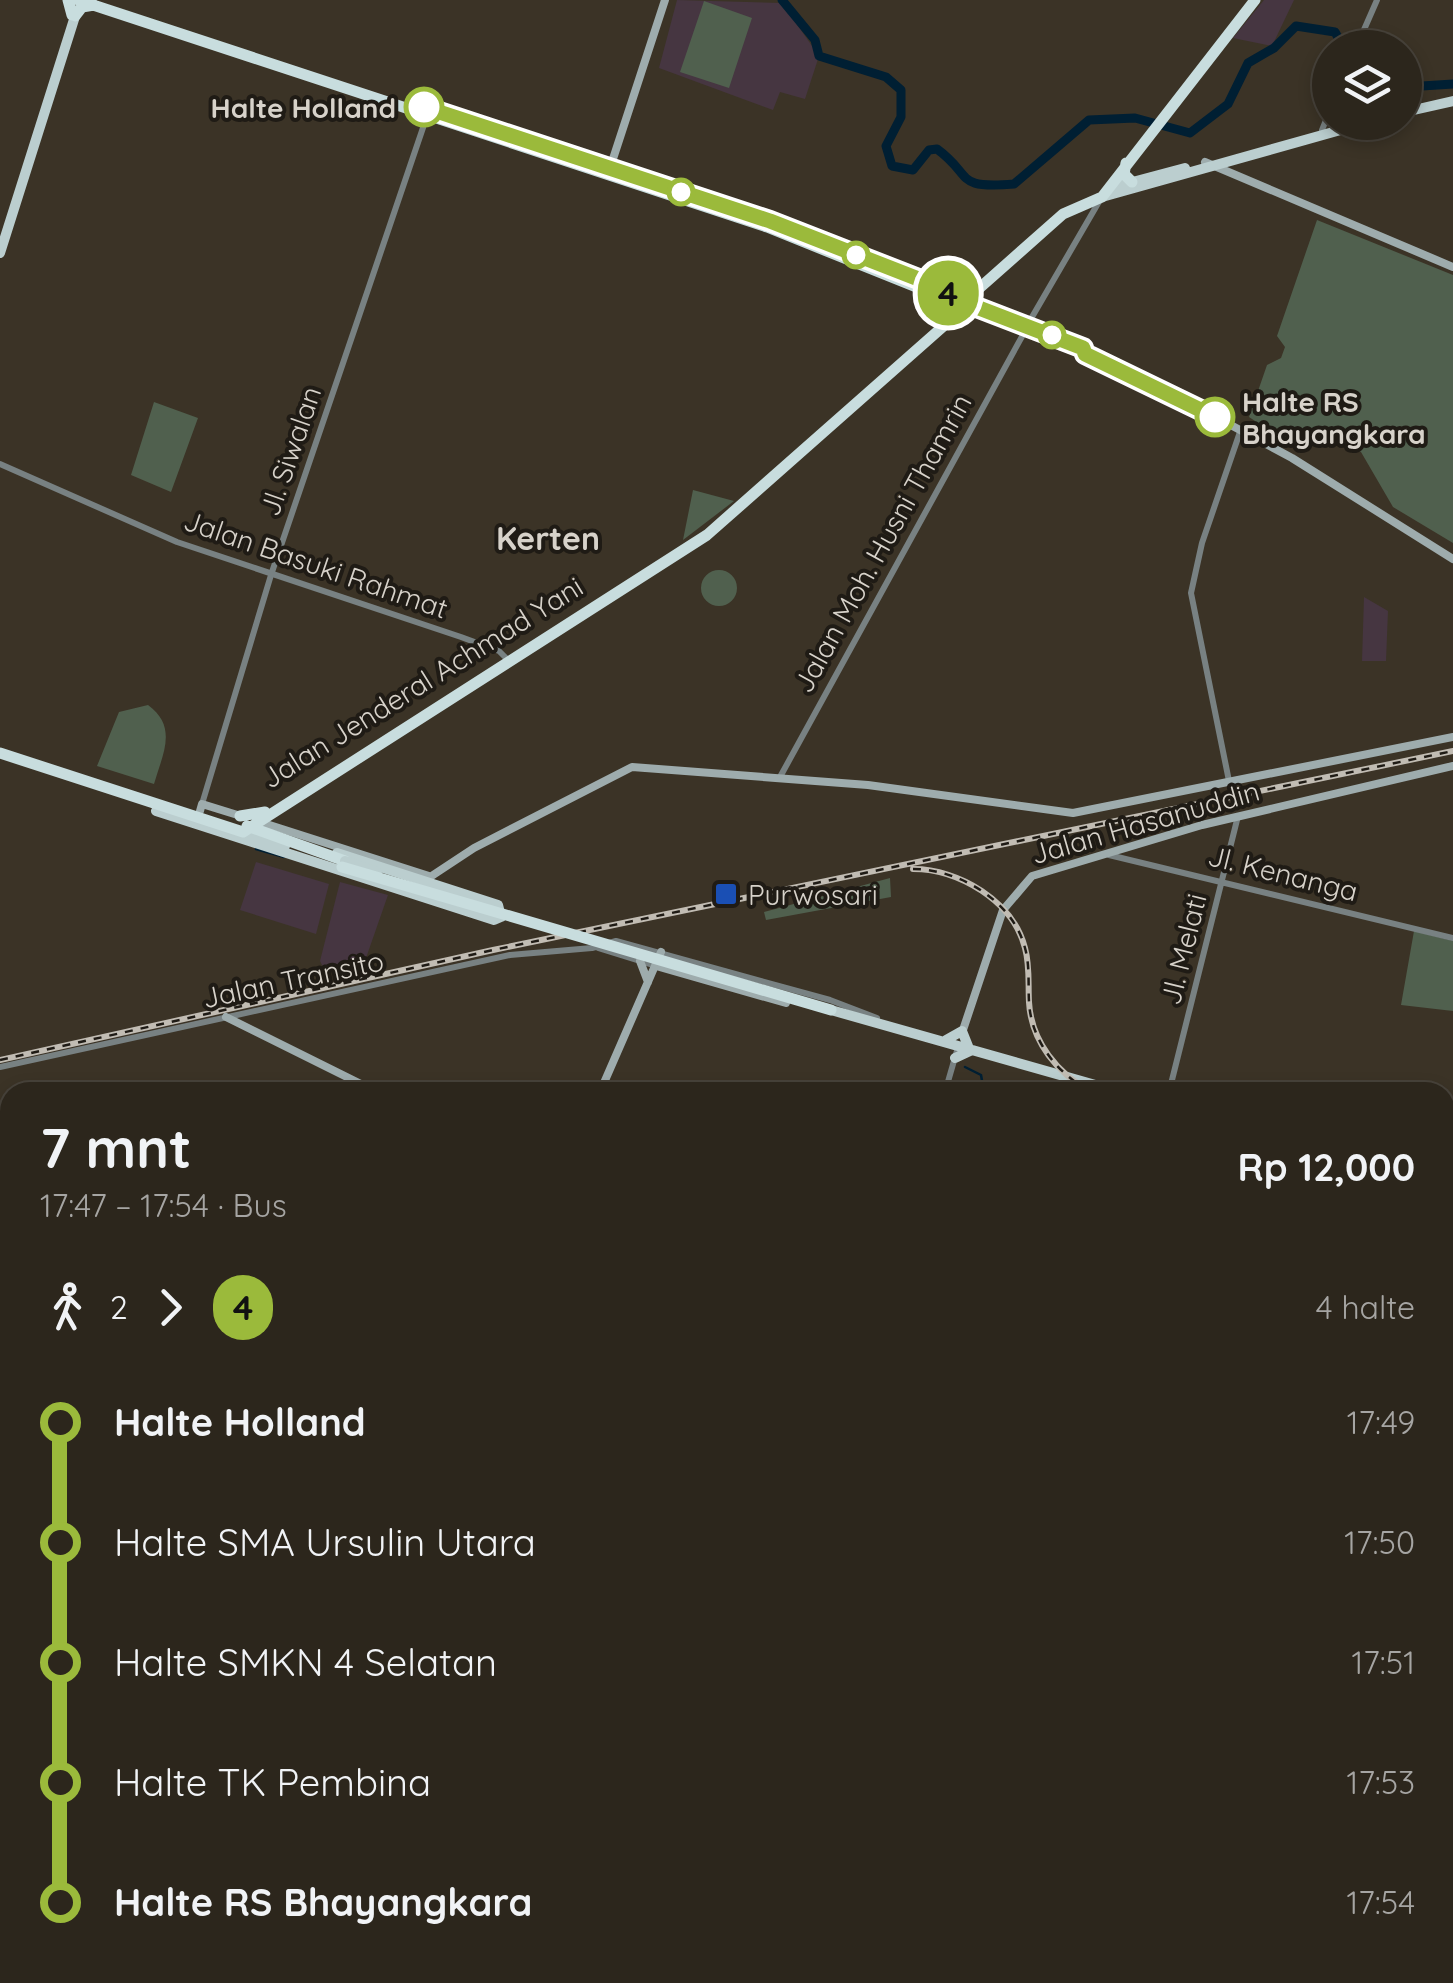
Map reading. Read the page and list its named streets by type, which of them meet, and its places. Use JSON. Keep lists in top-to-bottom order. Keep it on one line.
{"streets":{"highway":["Jalan Jenderal Achmad Yani"],"main road":["Jalan Hasanuddin"],"street":["Jl. Siwalan","Jalan Moh. Husni Thamrin","Jalan Basuki Rahmat","Jl. Kenanga","Jl. Melati","Jalan Transito"]},"crossings":[["Jl. Siwalan","Jalan Basuki Rahmat"],["Jalan Moh. Husni Thamrin","Jalan Jenderal Achmad Yani"],["Jalan Basuki Rahmat","Jalan Jenderal Achmad Yani"],["Jalan Hasanuddin","Jl. Kenanga"],["Jalan Hasanuddin","Jl. Melati"],["Jl. Kenanga","Jl. Melati"]],"districts":["Kerten"],"places":{"other":["Halte Holland","Halte RS Bhayangkara"],"transit":["Purwosari"]},"lines":["bus line 4"],"page":{"on_map":"4","heading":["7 mnt","17:47 – 17:54 · Bus","Rp 12,000"],"legs":["2","4","4 halte"],"list":[{"name":"Halte Holland","value":"17:49"},{"name":"Halte SMA Ursulin Utara","value":"17:50"},{"name":"Halte SMKN 4 Selatan","value":"17:51"},{"name":"Halte TK Pembina","value":"17:53"},{"name":"Halte RS Bhayangkara","value":"17:54"}]}}
